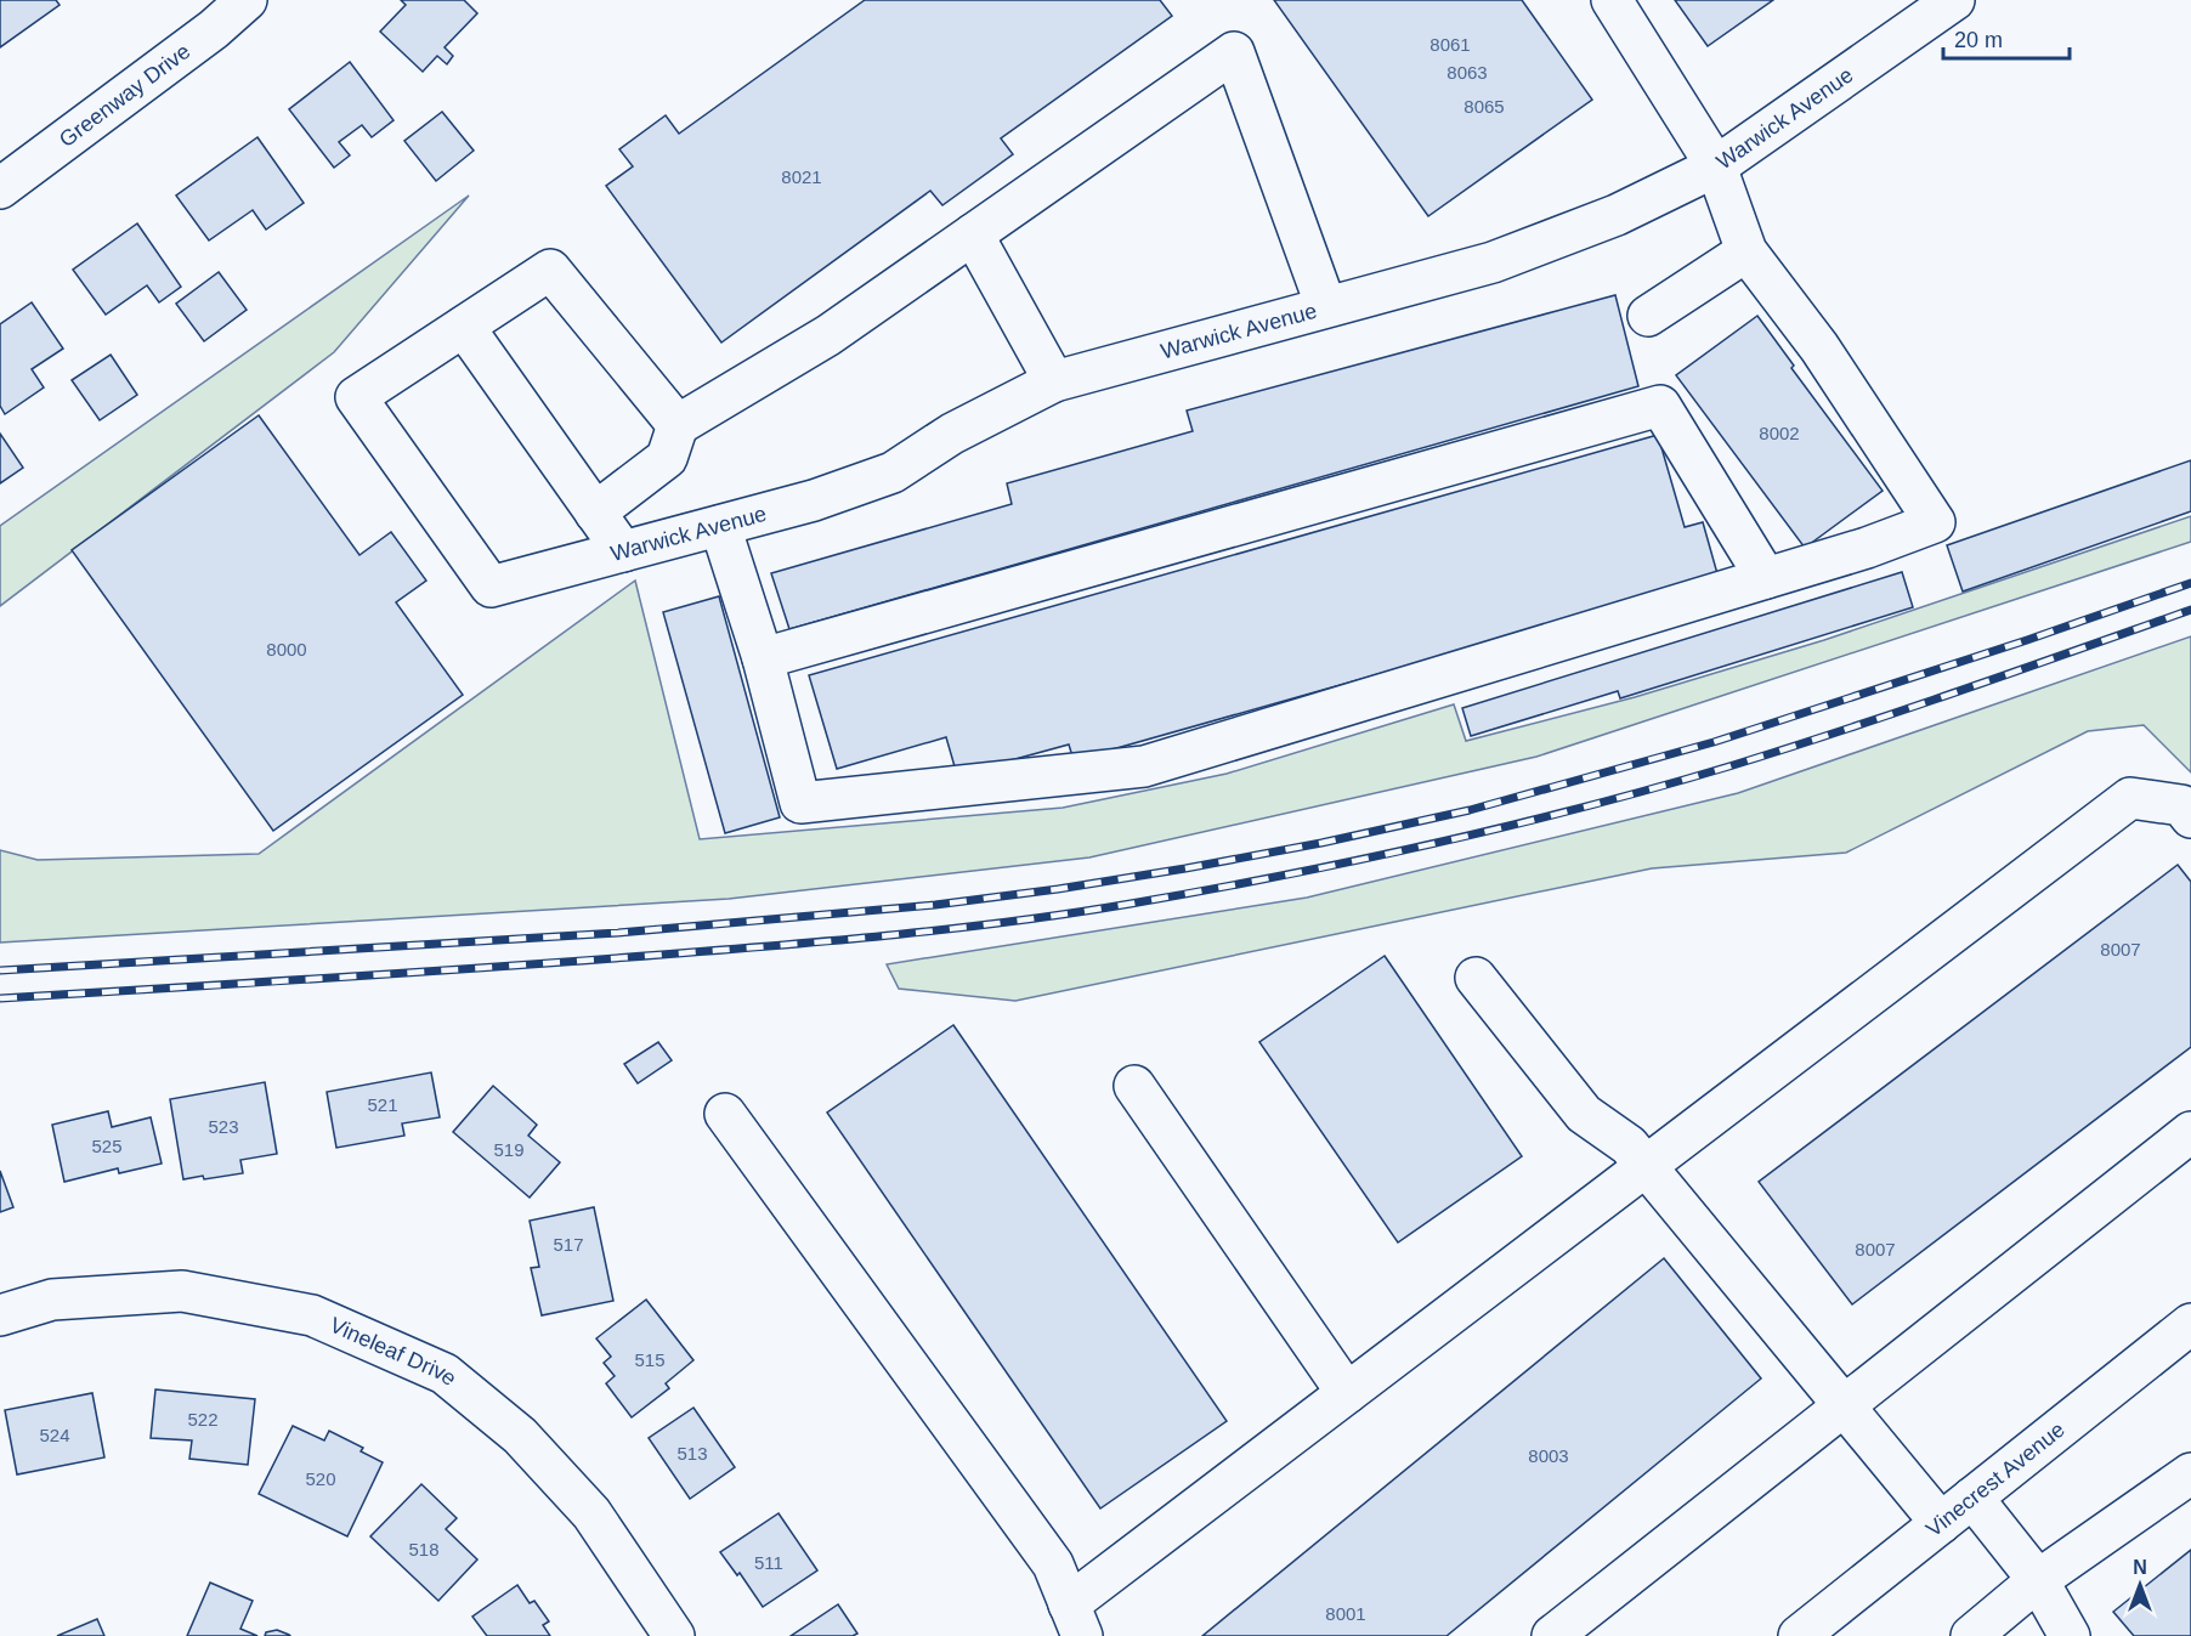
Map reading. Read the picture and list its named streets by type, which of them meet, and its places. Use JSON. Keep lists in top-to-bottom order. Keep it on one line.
{"streets":{"street":["Greenway Drive","Warwick Avenue","Vineleaf Drive","Vinecrest Avenue"]},"house_numbers":["8061","8063","8065","8021","8002","8000","8007","521","523","525","519","517","8007","515","522","524","513","8003","520","518","511","8001"],"scale_bar":"20 m","north":"top"}
